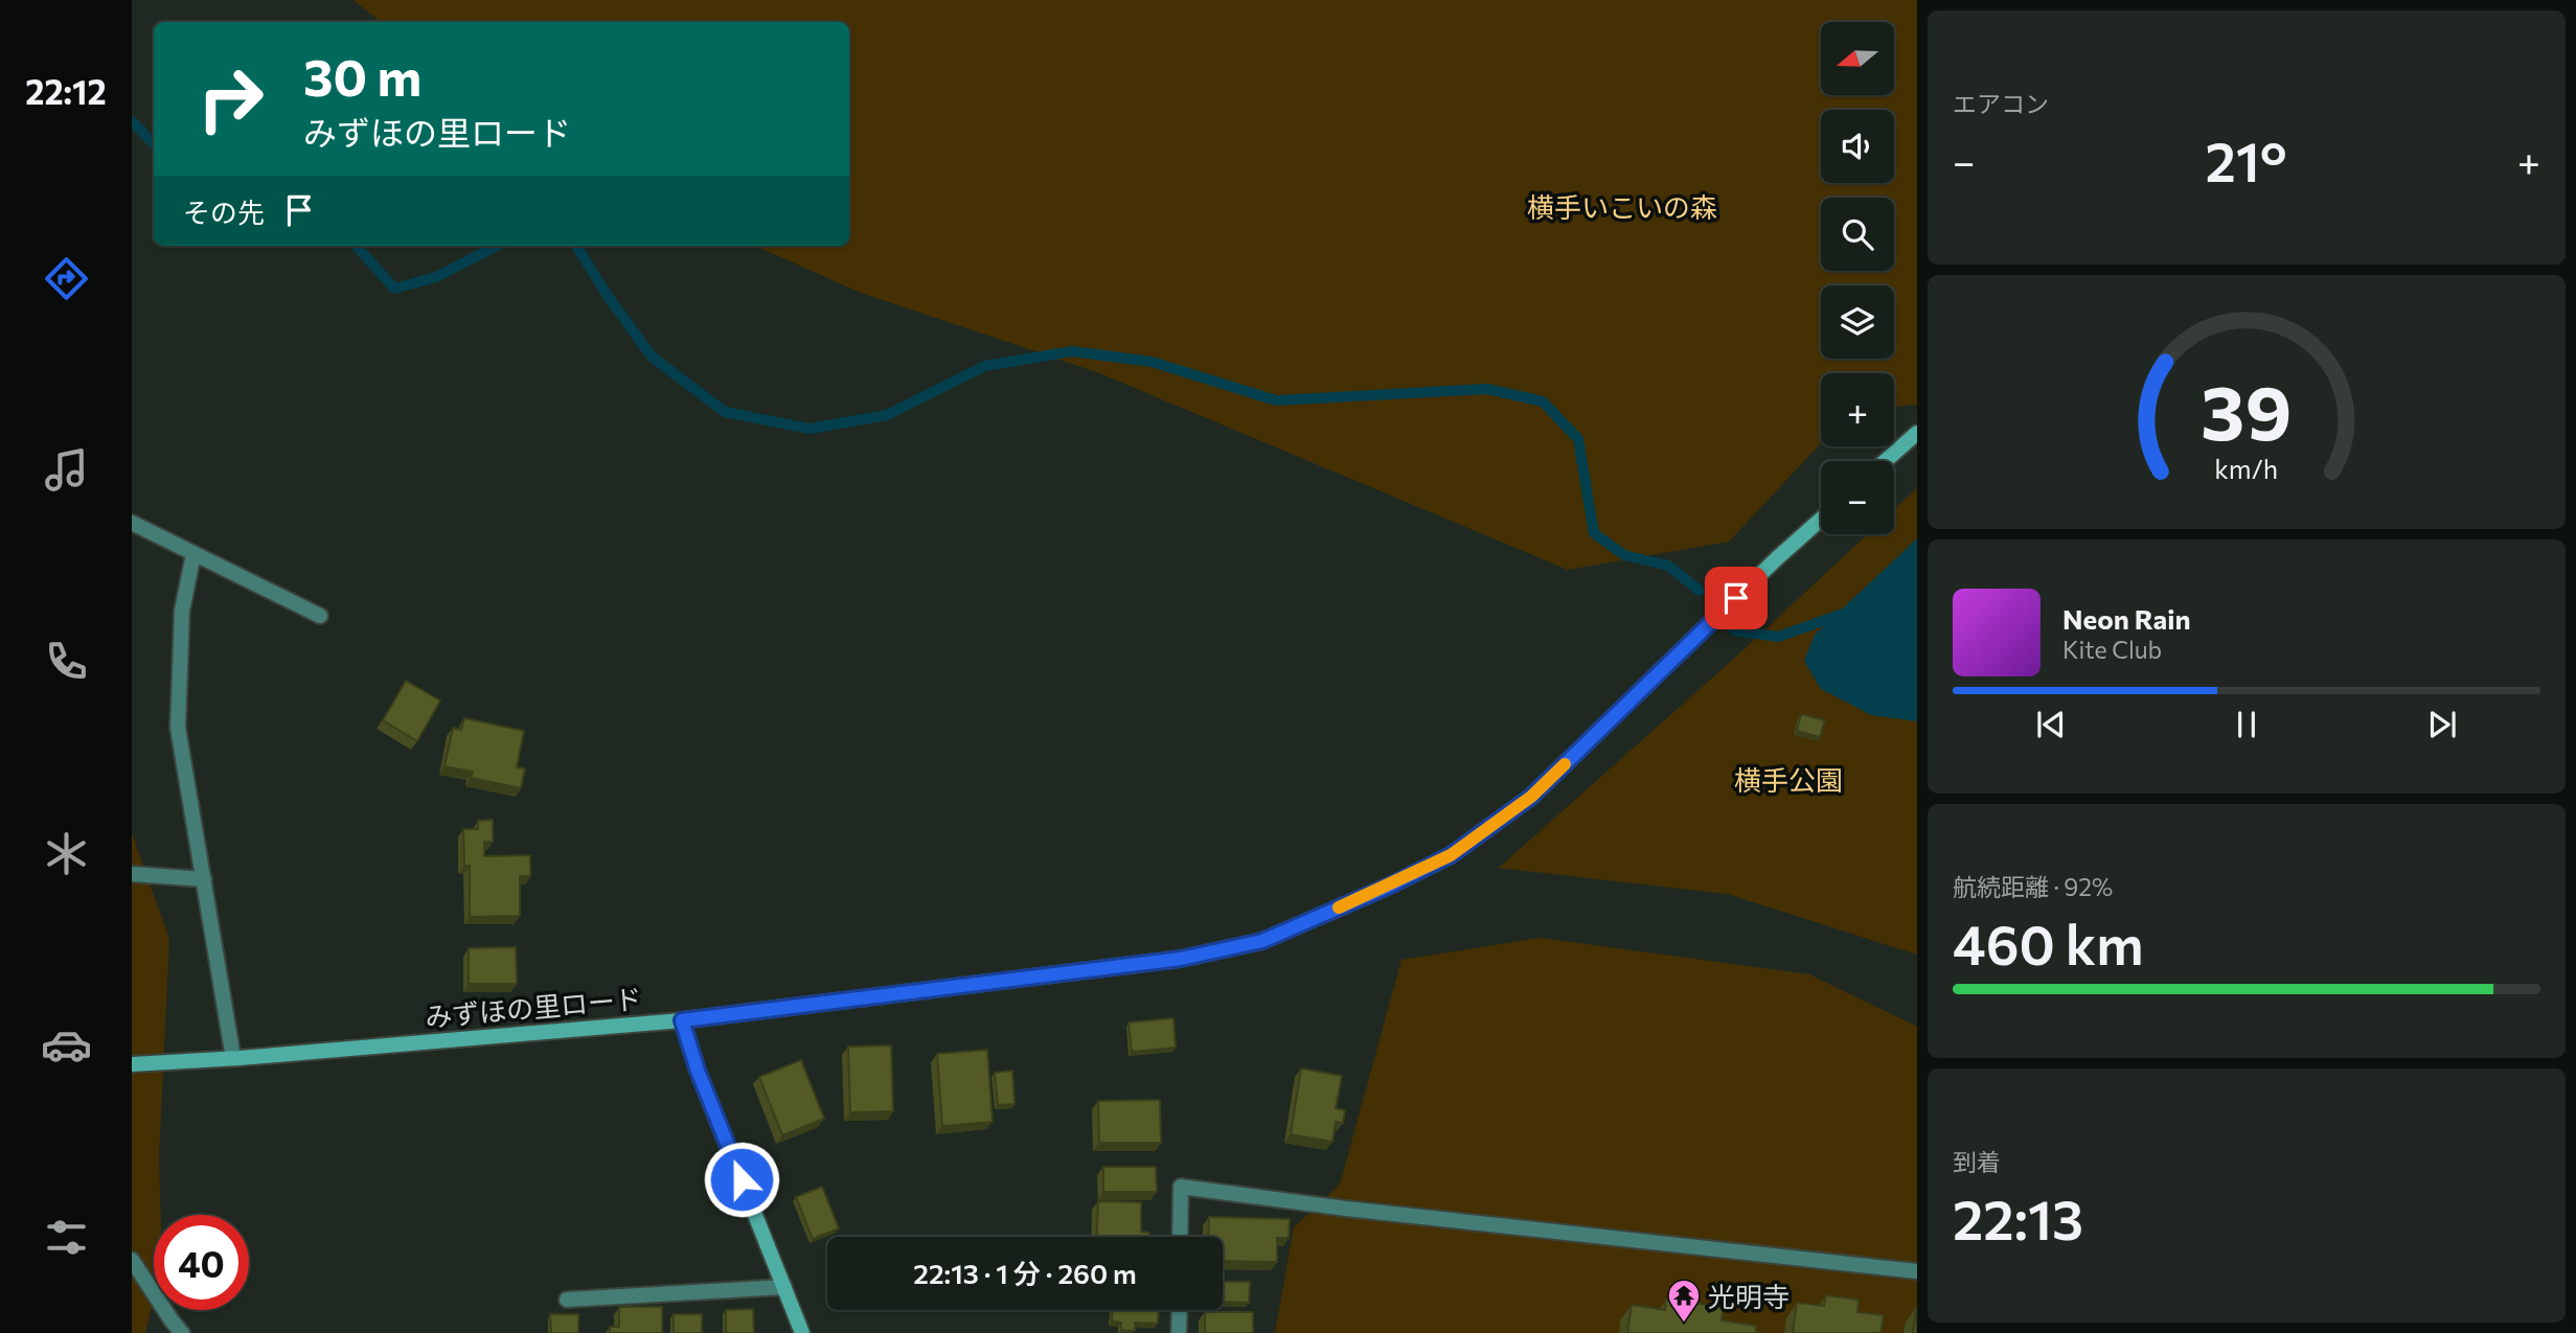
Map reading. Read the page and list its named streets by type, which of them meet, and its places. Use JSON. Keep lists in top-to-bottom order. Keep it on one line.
{"streets":{"street":["みずほの里ロード"]},"parks":["横手いこいの森","横手公園"],"places":{"temple":["光明寺"]},"north":"left","page":{"tabs":"22:12","tile":["エアコン",["航続距離 · 92%","460 km"],["到着","22:13"]],"map_buttons":["+","−"],"turn":["30 m","みずほの里ロード"],"heat":["−","21°","+"],"then":"その先","song":["Neon Rain","Kite Club"],"limit":"40","trip":"22:13 · 1 分 · 260 m","gauge":["39","km/h"]}}
